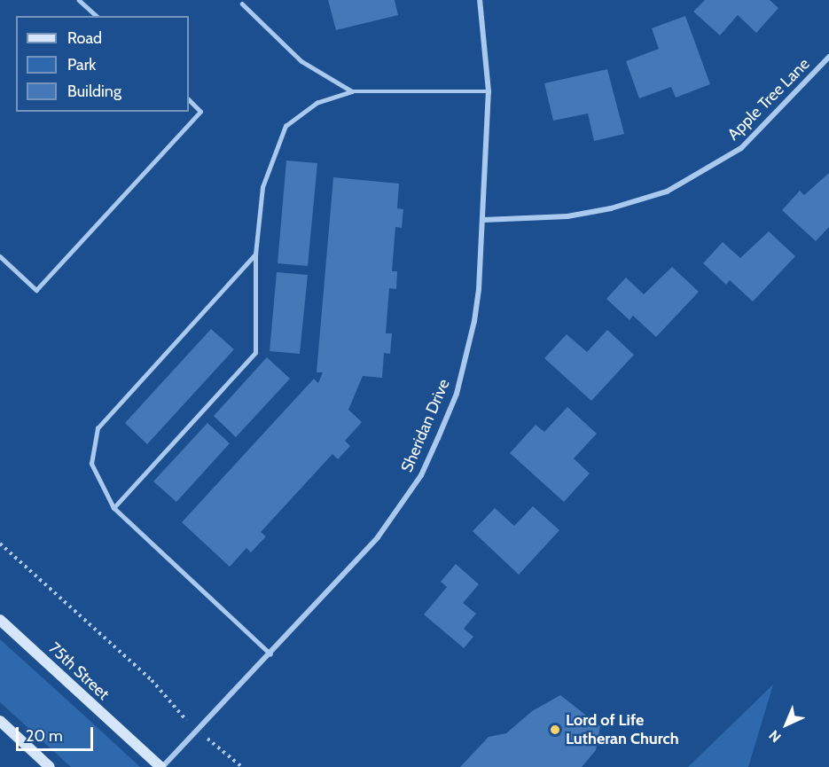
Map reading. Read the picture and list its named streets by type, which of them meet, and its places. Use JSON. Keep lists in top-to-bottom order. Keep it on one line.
{"streets":{"main road":["75th Street"],"street":["Apple Tree Lane","Sheridan Drive"]},"crossings":[["Apple Tree Lane","Sheridan Drive"],["Sheridan Drive","75th Street"]],"places":["Lord of Life Lutheran Church"],"legend":["Road","Park","Building"],"scale_bar":"20 m","north":"bottom left"}
